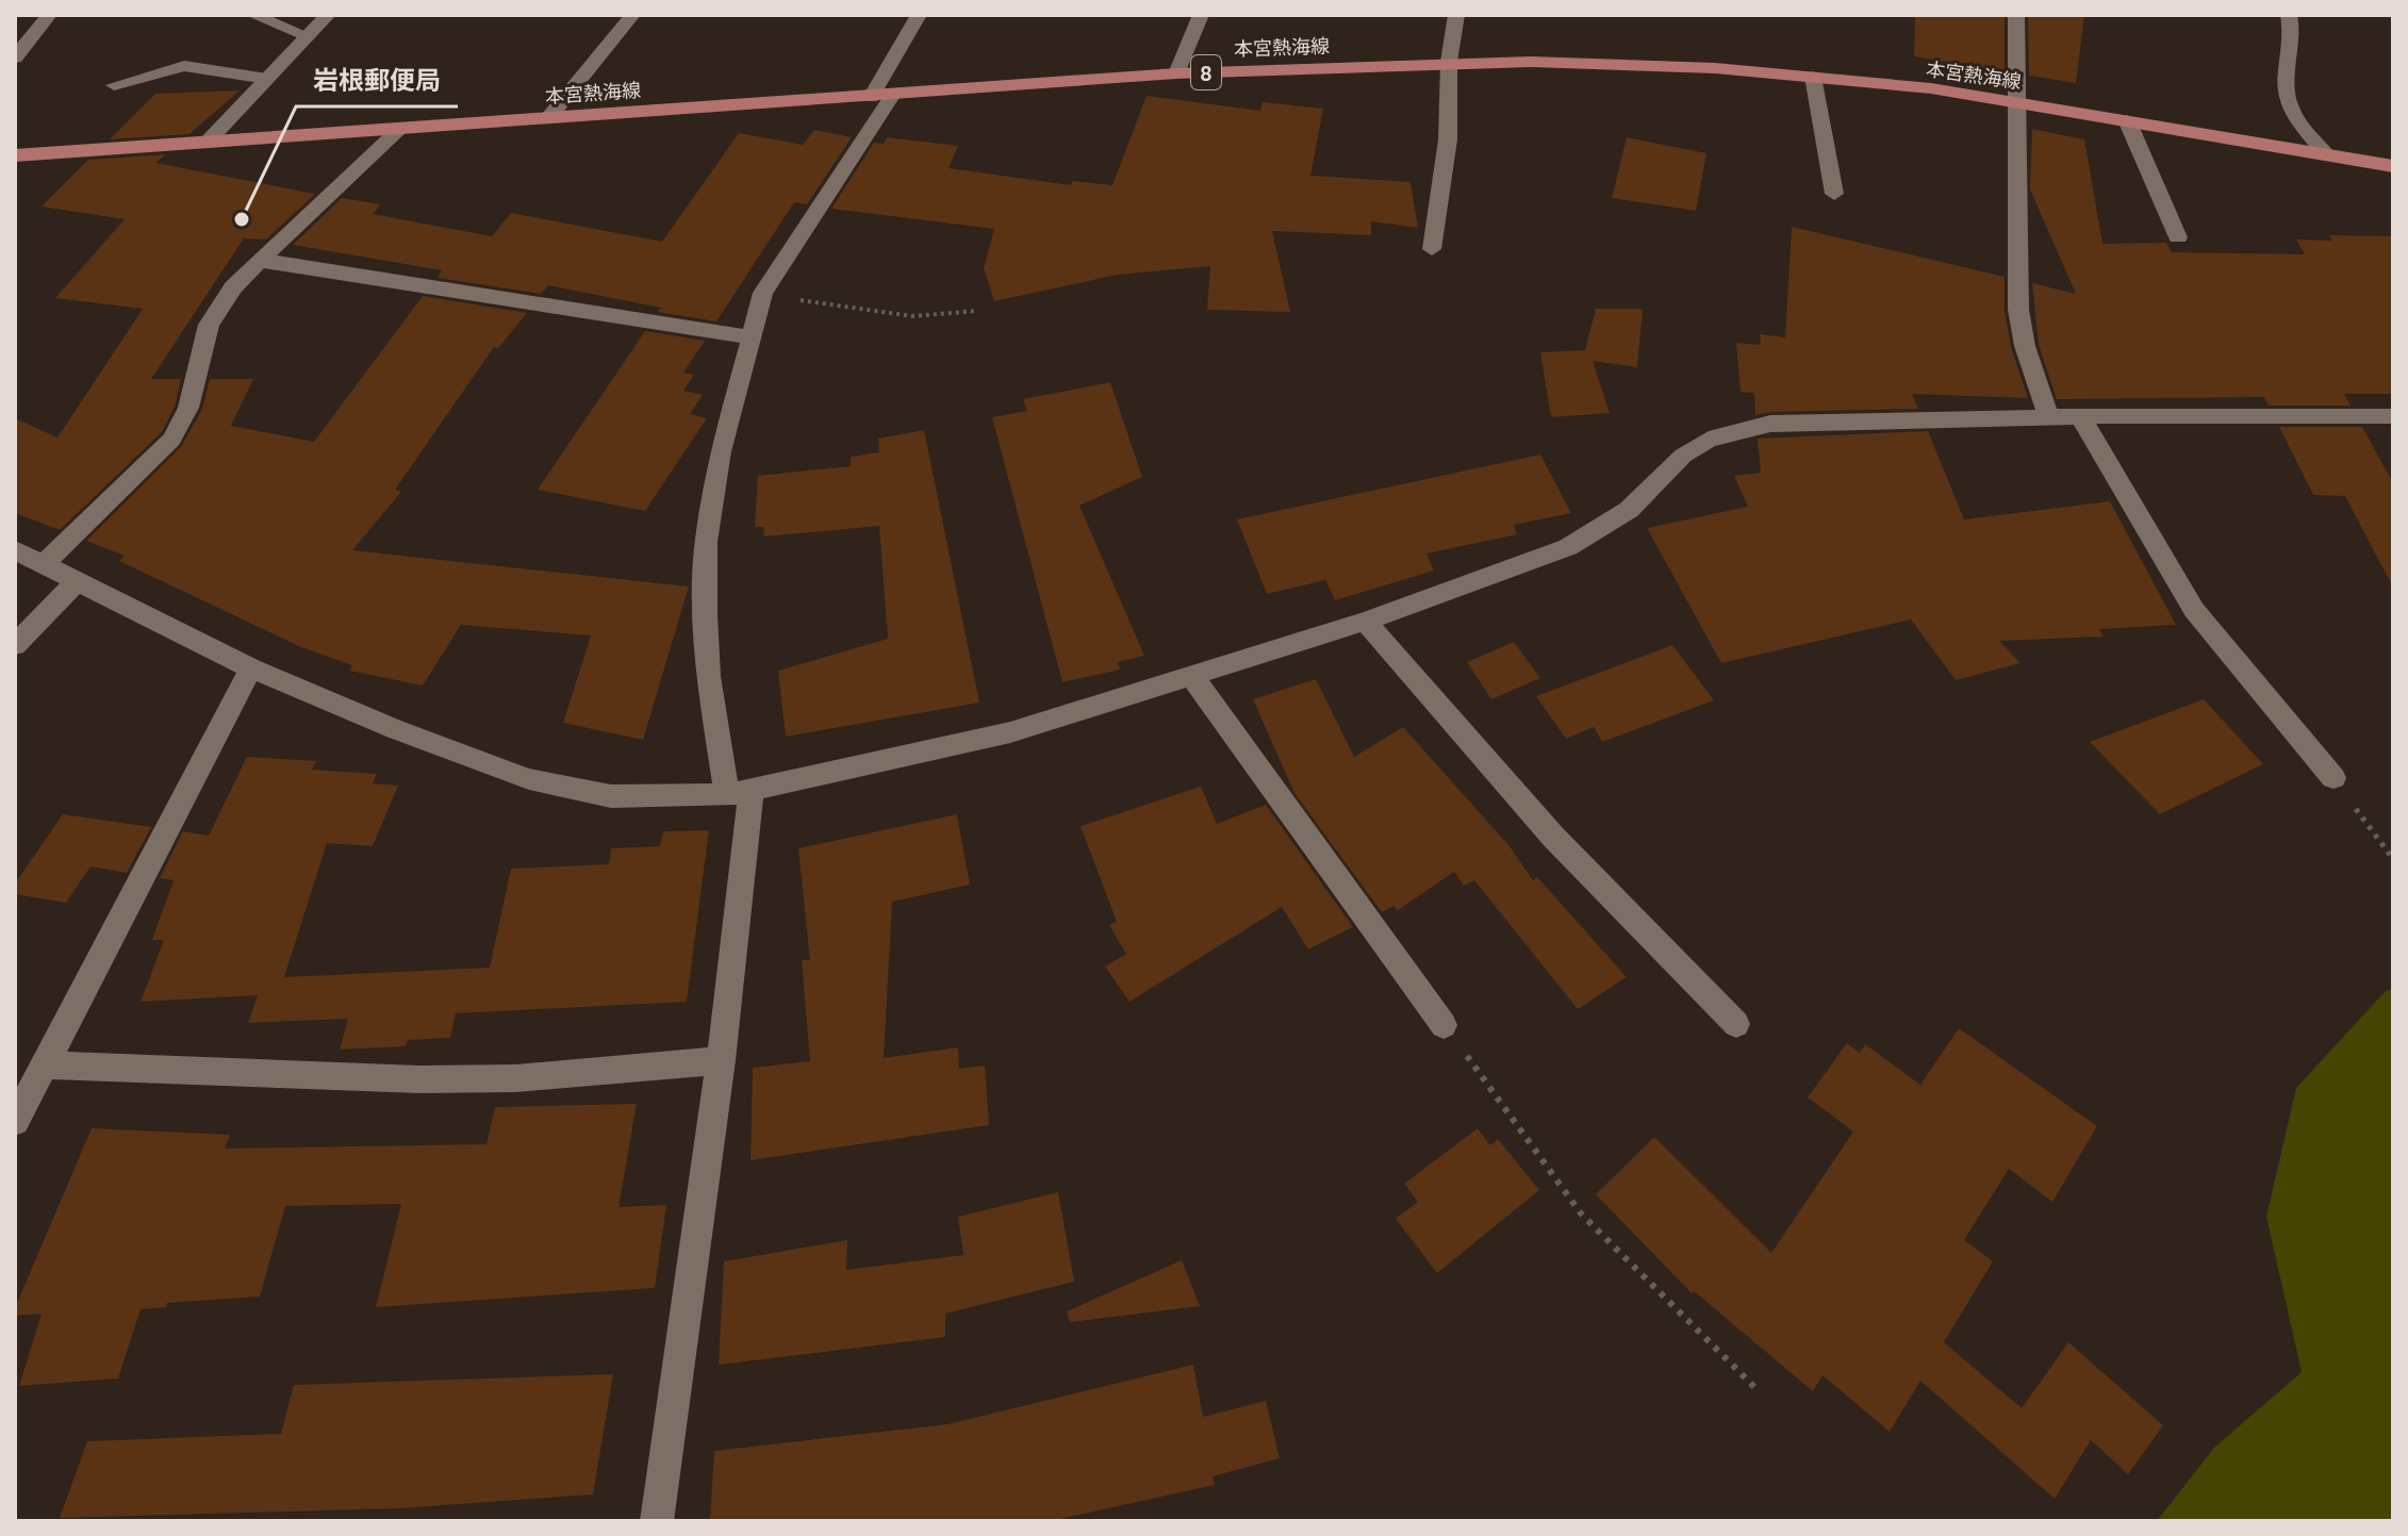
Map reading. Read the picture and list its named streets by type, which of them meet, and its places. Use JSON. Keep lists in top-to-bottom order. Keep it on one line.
{"streets":{"main road":["本宮熱海線","8"]},"places":["岩根郵便局"]}
